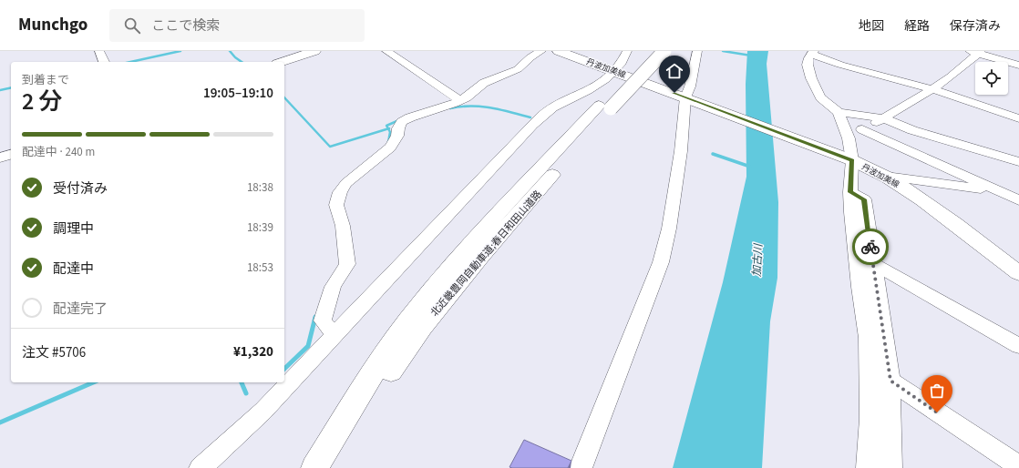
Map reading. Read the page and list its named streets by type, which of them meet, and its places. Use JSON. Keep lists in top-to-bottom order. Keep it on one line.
{"streets":{"main road":["丹波加美線","北近畿豊岡自動車道;春日和田山道路"]},"water":["加古川"],"page":{"header":"Munchgo","search":"ここで検索","nav":["地図","経路","保存済み"],"heading":["2 分","到着まで","19:05–19:10"],"panel":["注文 #5706","¥1,320"],"bar":"配達中 · 240 m","list":[["受付済み","18:38"],["調理中","18:39"],["配達中","18:53"],"配達完了"]}}
